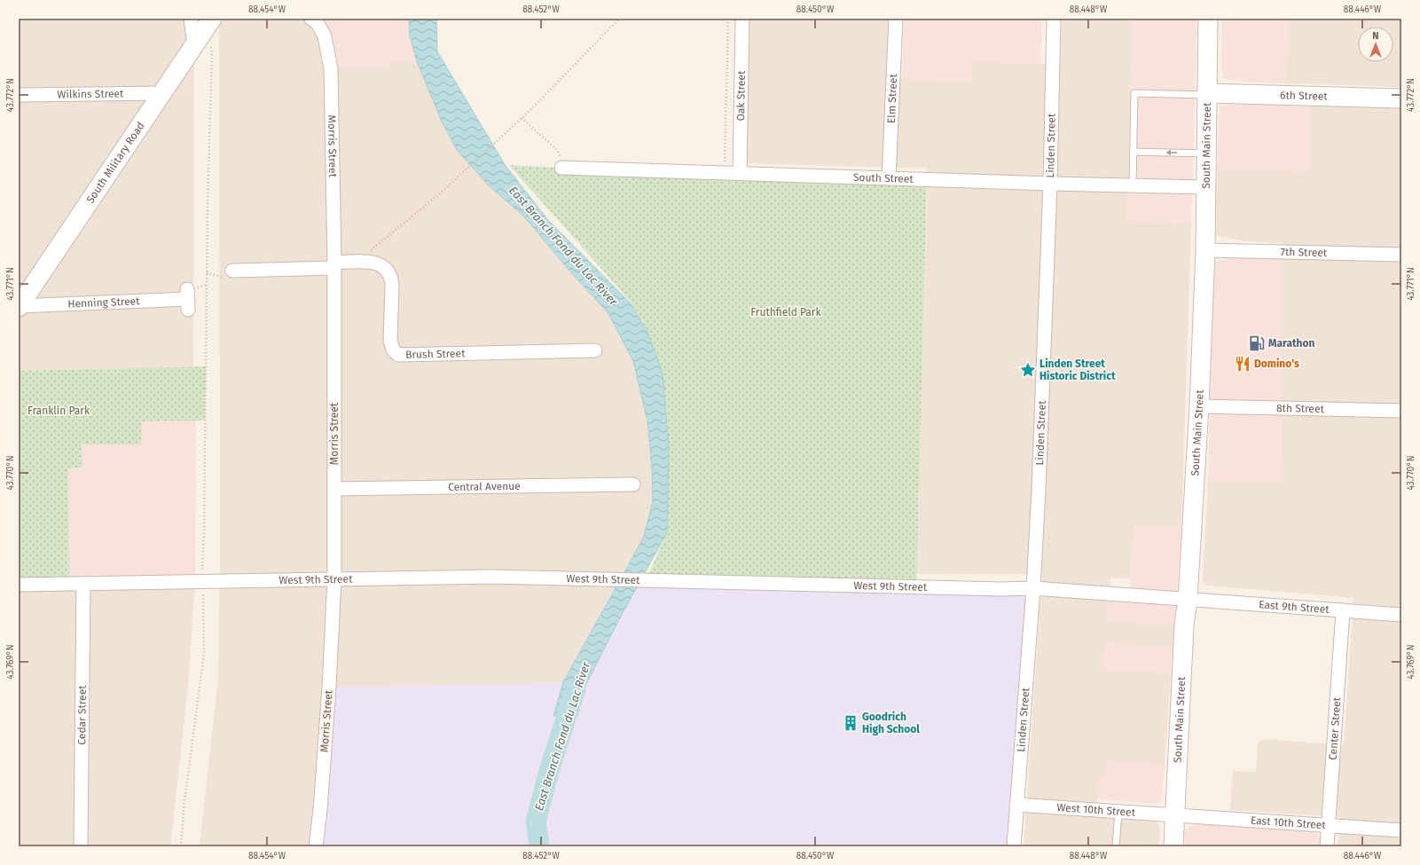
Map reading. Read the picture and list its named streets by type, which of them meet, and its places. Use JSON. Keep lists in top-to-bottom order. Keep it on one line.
{"streets":{"main road":["6th Street","South Main Street","South Military Road"],"street":["Wilkins Street","Oak Street","Elm Street","Linden Street","Morris Street","South Street","7th Street","Henning Street","Brush Street","8th Street","Central Avenue","West 9th Street","East 9th Street","Cedar Street","Center Street","West 10th Street","East 10th Street"]},"crossings":[["Wilkins Street","South Military Road"],["Oak Street","South Street"],["6th Street","South Main Street"],["Elm Street","South Street"],["Linden Street","South Street"],["Linden Street","West 9th Street"],["Linden Street","West 10th Street"],["South Main Street","South Street"],["South Main Street","7th Street"],["South Main Street","8th Street"],["South Main Street","West 9th Street"],["South Main Street","East 9th Street"],["South Main Street","West 10th Street"],["South Main Street","East 10th Street"],["Morris Street","Brush Street"],["Morris Street","Central Avenue"],["Morris Street","West 9th Street"],["South Military Road","Henning Street"],["West 9th Street","East 9th Street"],["West 9th Street","Cedar Street"],["East 9th Street","Center Street"],["Center Street","East 10th Street"],["West 10th Street","East 10th Street"]],"water":["East Branch Fond du Lac River"],"parks":["Fruthfield Park","Franklin Park"],"places":{"fuel station":["Marathon"],"restaurant":["Domino's"],"place":["Linden Street Historic District"],"building":["Goodrich High School"]},"north":"top","coordinates":["88.454°W","88.452°W","88.450°W","88.448°W","88.446°W","43.772°N","43.771°N","43.770°N","43.769°N"]}
